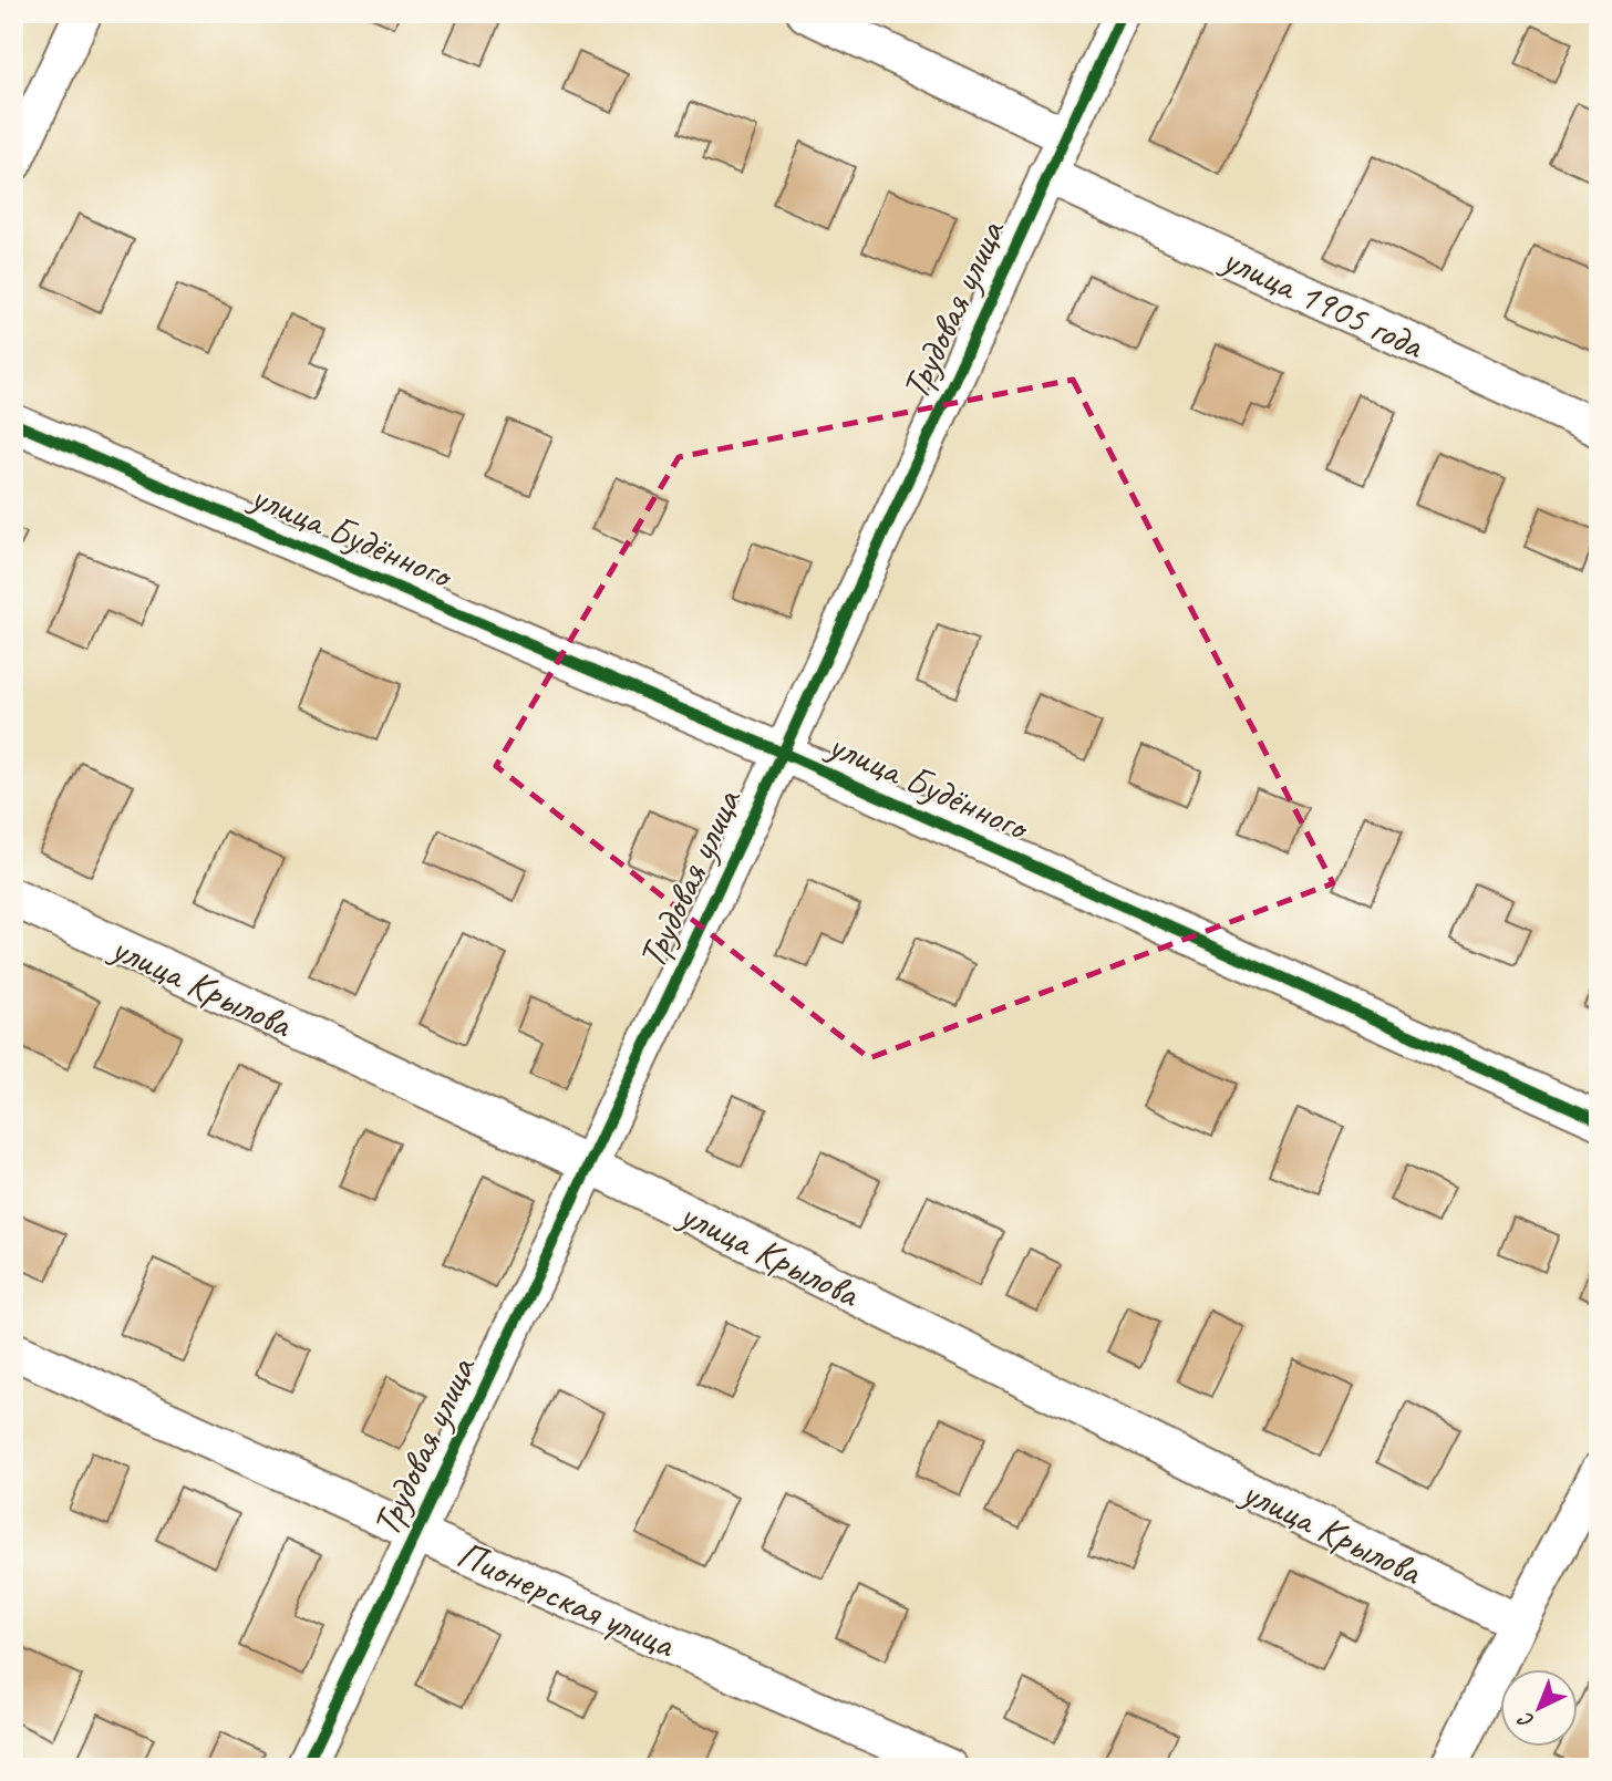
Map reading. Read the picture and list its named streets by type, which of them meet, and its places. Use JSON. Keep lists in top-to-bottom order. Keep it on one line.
{"streets":{"street":["улица 1905 года","Трудовая улица","улица Будённого","улица Крылова","Пионерская улица"]},"crossings":[["улица 1905 года","Трудовая улица"],["Трудовая улица","улица Будённого"],["Трудовая улица","улица Крылова"],["Трудовая улица","Пионерская улица"]],"north":"bottom left"}
